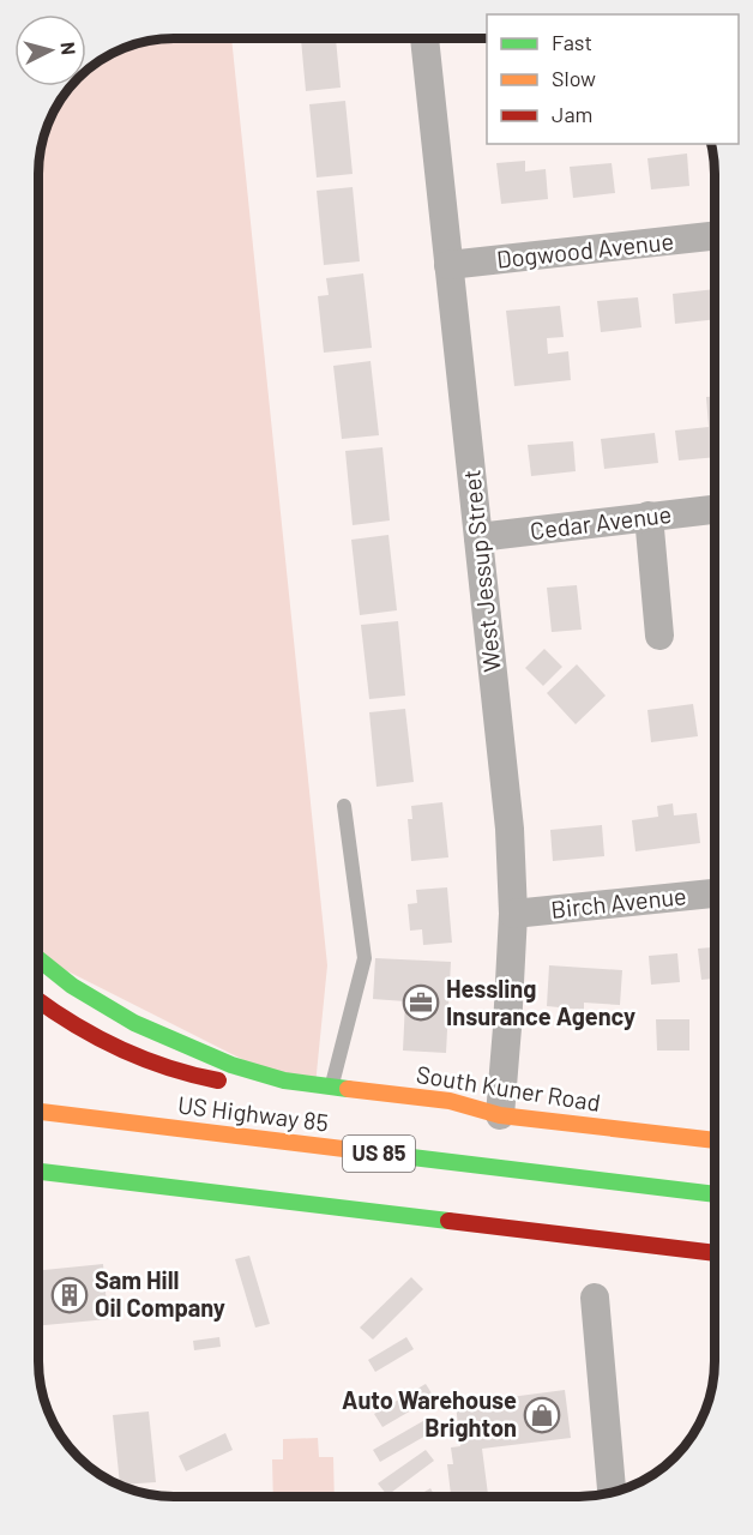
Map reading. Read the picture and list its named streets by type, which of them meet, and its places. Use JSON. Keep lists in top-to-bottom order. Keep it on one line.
{"streets":{"main road":["South Kuner Road","US Highway 85","US 85"],"street":["Dogwood Avenue","Cedar Avenue","West Jessup Street","Birch Avenue"]},"crossings":[["Dogwood Avenue","West Jessup Street"],["Cedar Avenue","West Jessup Street"],["West Jessup Street","Birch Avenue"],["West Jessup Street","South Kuner Road"]],"places":{"office":["Hessling Insurance Agency"],"building":["Sam Hill Oil Company"],"shop":["Auto Warehouse Brighton"]},"legend":["Fast","Slow","Jam"],"north":"right"}
